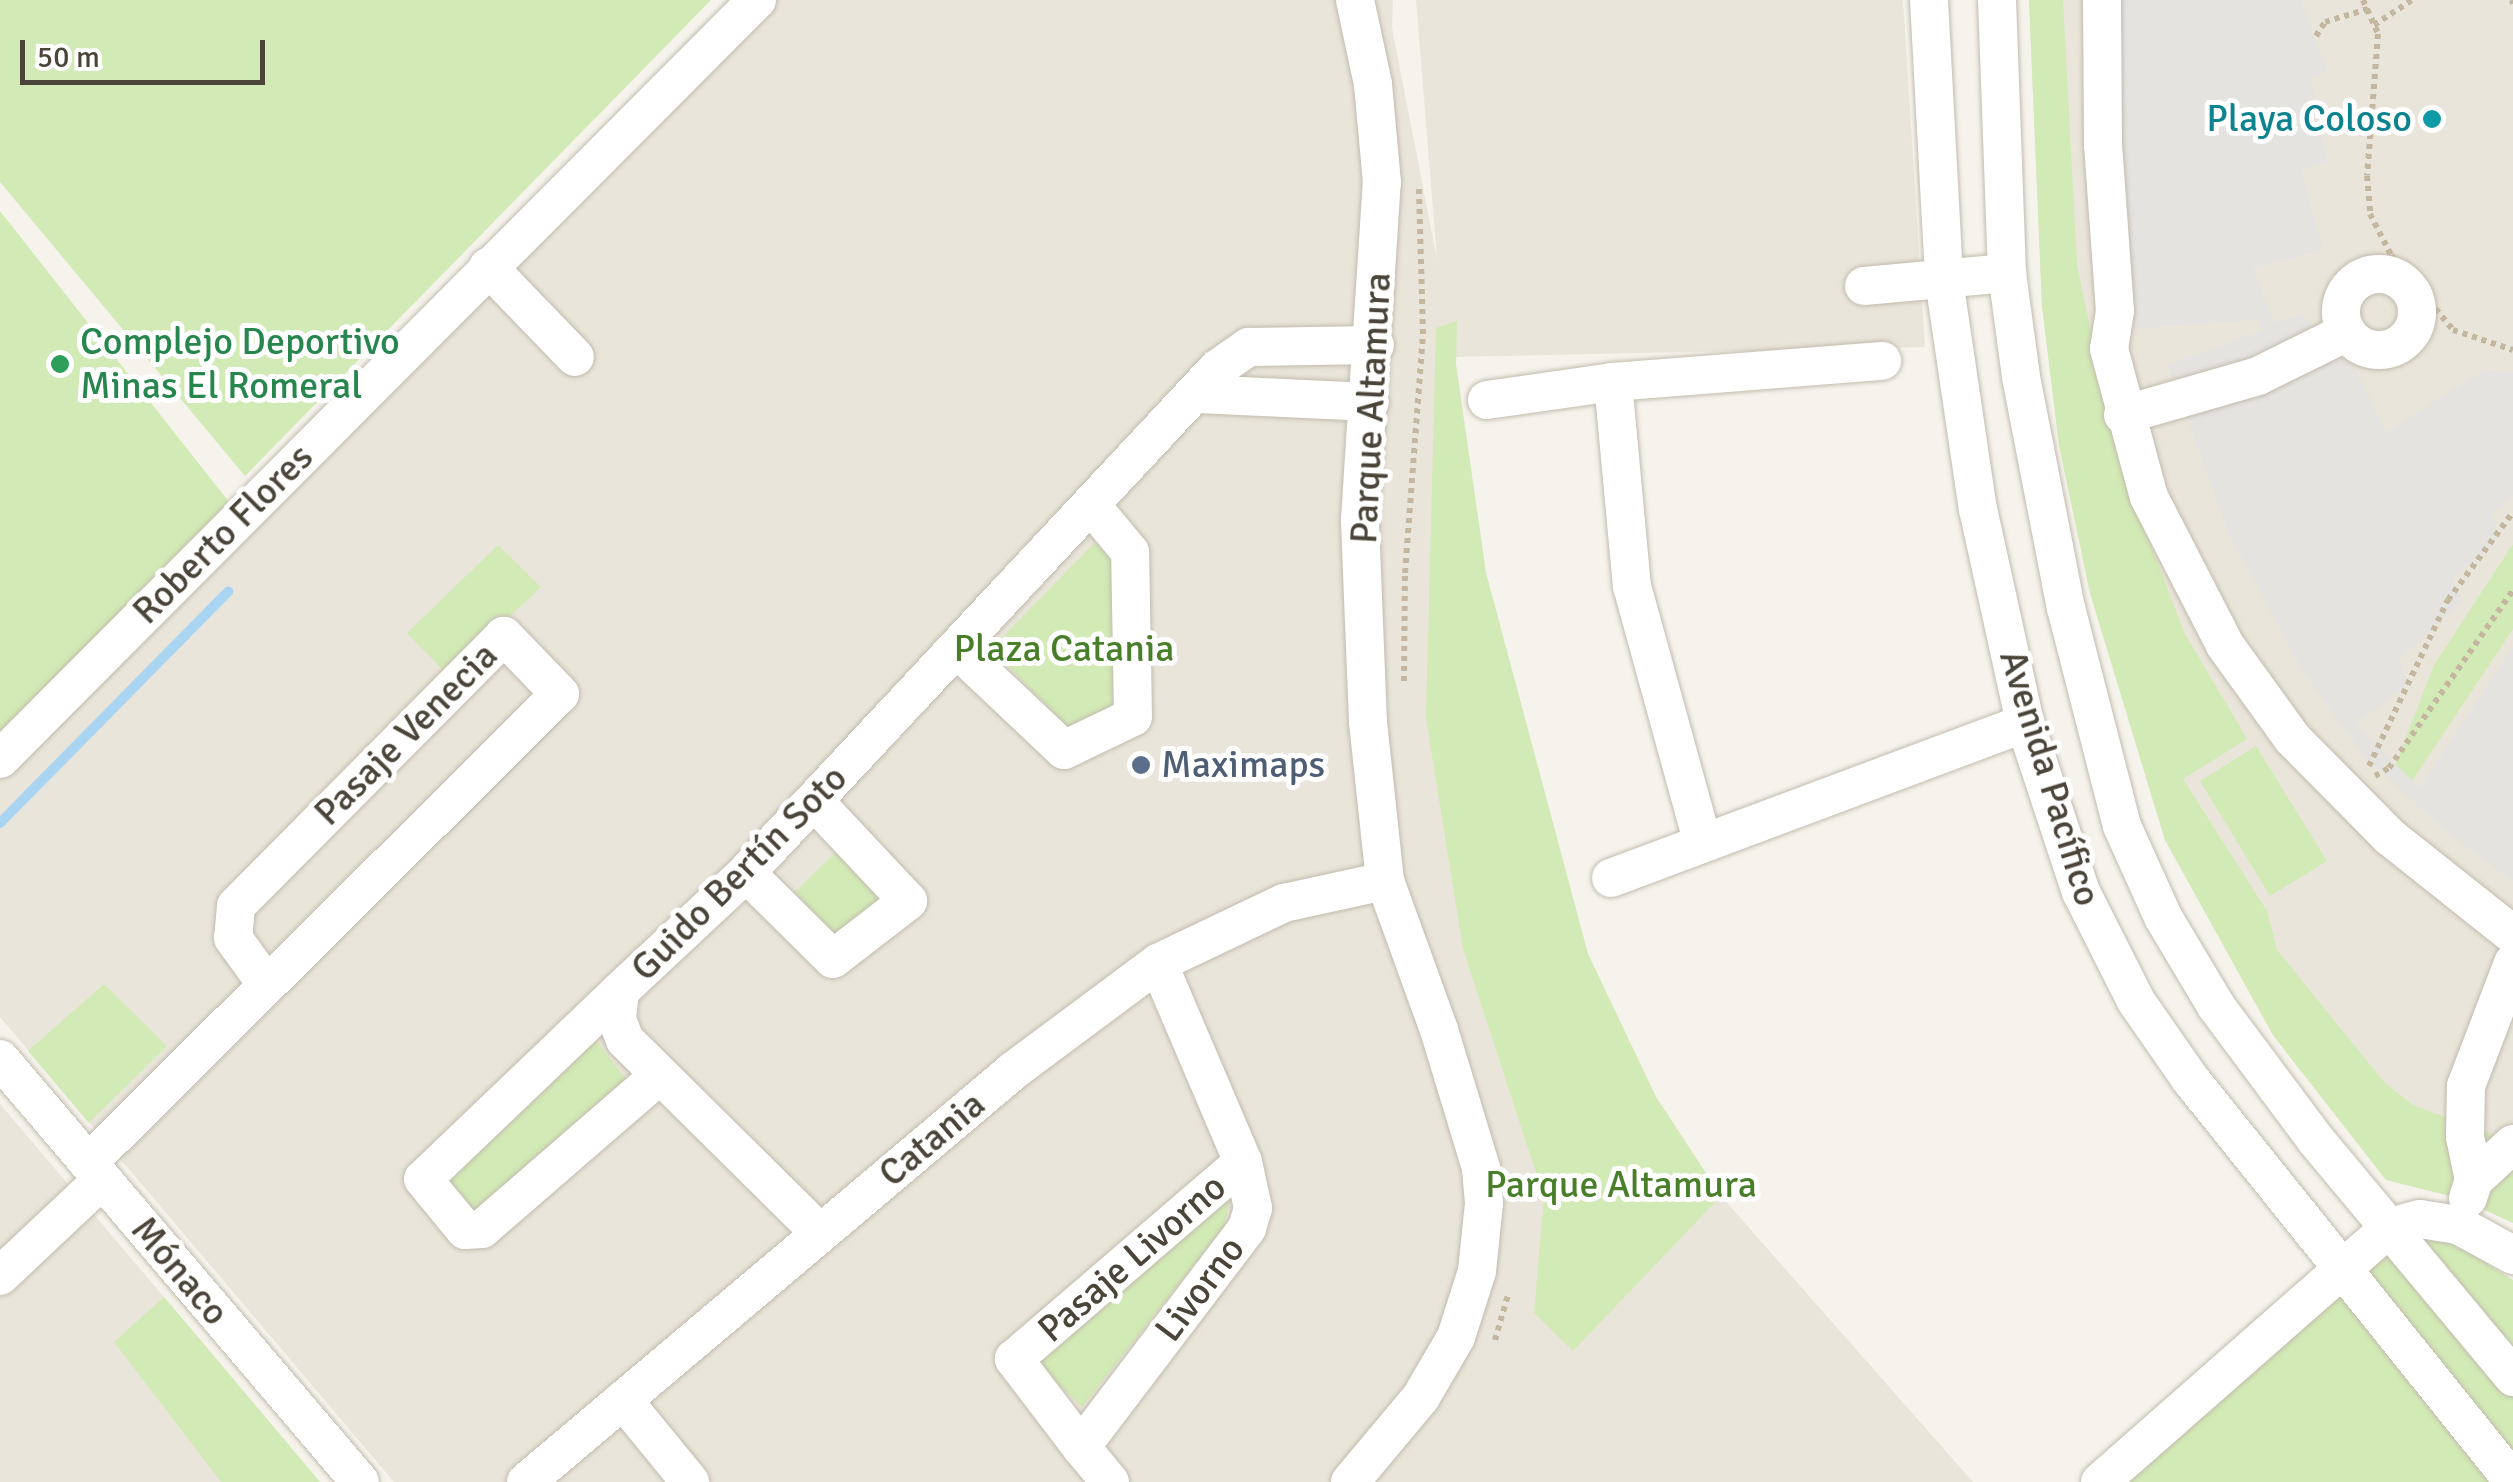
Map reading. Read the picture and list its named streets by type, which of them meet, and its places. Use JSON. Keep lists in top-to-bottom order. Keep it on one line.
{"streets":{"street":["Parque Altamura","Roberto Flores","Pasaje Venecia","Avenida Pacífico","Guido Bertín Soto","Catania","Pasaje Livorno","Mónaco","Livorno"]},"crossings":[["Parque Altamura","Guido Bertín Soto"],["Parque Altamura","Catania"],["Pasaje Venecia","Mónaco"],["Guido Bertín Soto","Catania"],["Catania","Livorno"],["Pasaje Livorno","Livorno"]],"parks":["Plaza Catania","Parque Altamura"],"places":["Playa Coloso","Complejo Deportivo Minas El Romeral","Maximaps"],"scale_bar":"50 m"}
